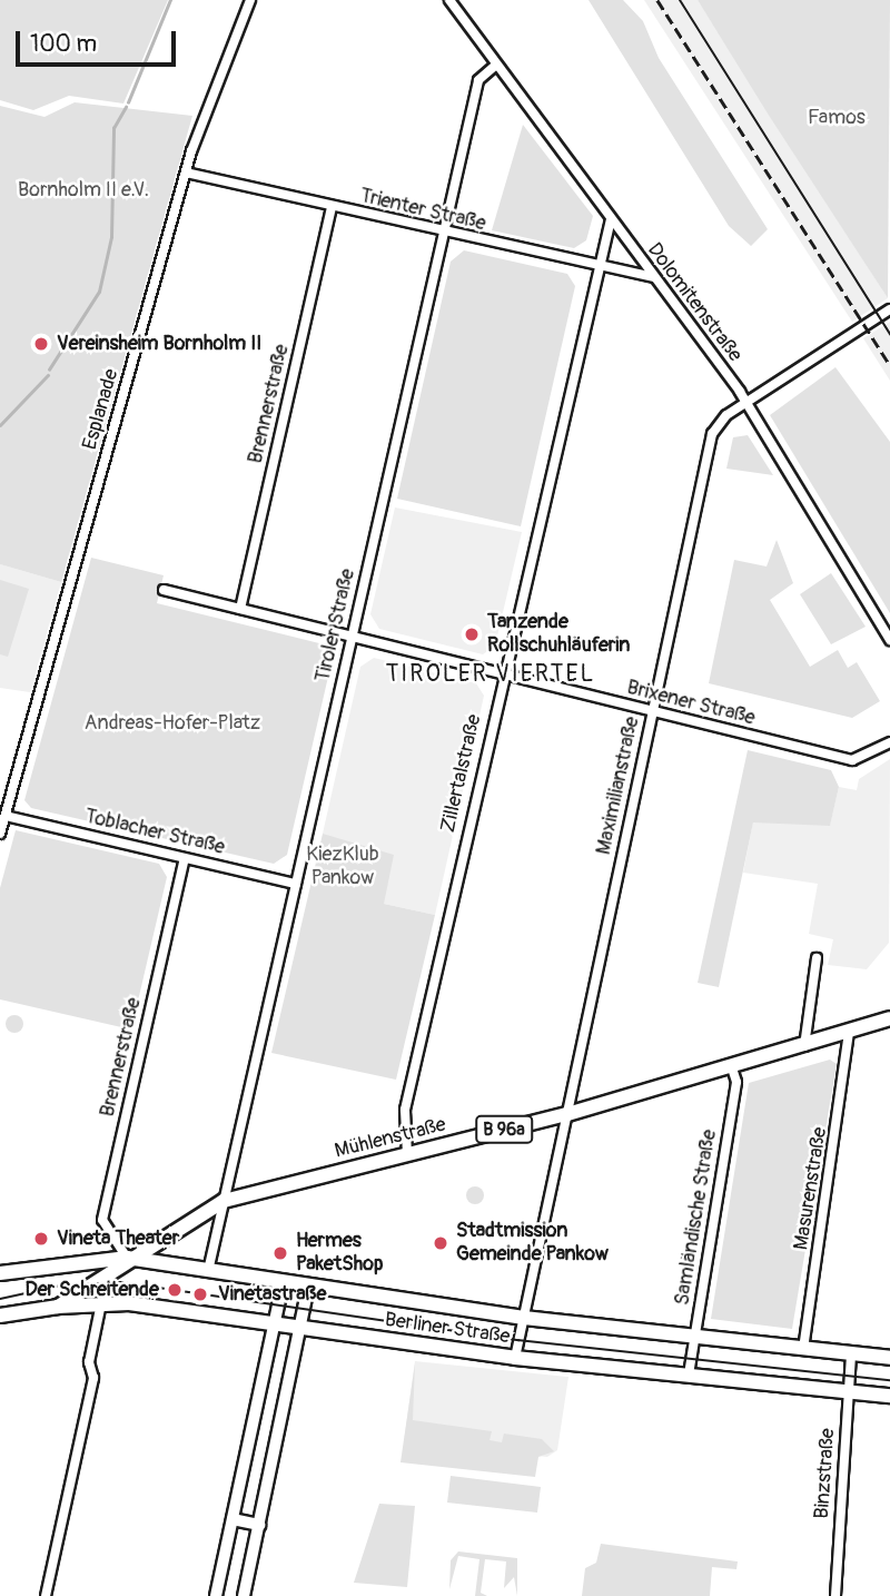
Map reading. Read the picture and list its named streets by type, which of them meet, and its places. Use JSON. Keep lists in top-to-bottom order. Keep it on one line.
{"streets":{"main road":["B 96a","Mühlenstraße","Berliner Straße"],"street":["Trienter Straße","Dolomitenstraße","Brennerstraße","Esplanade","Tiroler Straße","Brixener Straße","Zillertalstraße","Maximilianstraße","Toblacher Straße","Masurenstraße","Samländische Straße","Binzstraße"]},"crossings":[["Trienter Straße","Dolomitenstraße"],["Trienter Straße","Brennerstraße"],["Trienter Straße","Esplanade"],["Trienter Straße","Tiroler Straße"],["Trienter Straße","Zillertalstraße"],["Dolomitenstraße","Tiroler Straße"],["Dolomitenstraße","Zillertalstraße"],["Dolomitenstraße","Maximilianstraße"],["Brennerstraße","Brixener Straße"],["Brennerstraße","Toblacher Straße"],["Brennerstraße","Mühlenstraße"],["Brennerstraße","Berliner Straße"],["Esplanade","Toblacher Straße"],["Tiroler Straße","Brixener Straße"],["Tiroler Straße","Toblacher Straße"],["Tiroler Straße","Mühlenstraße"],["Brixener Straße","Zillertalstraße"],["Brixener Straße","Maximilianstraße"],["Zillertalstraße","Mühlenstraße"],["Maximilianstraße","Mühlenstraße"],["Maximilianstraße","Berliner Straße"],["Mühlenstraße","Masurenstraße"],["Mühlenstraße","Samländische Straße"],["Mühlenstraße","Berliner Straße"],["Masurenstraße","Berliner Straße"],["Samländische Straße","Berliner Straße"],["Berliner Straße","Binzstraße"]],"districts":["TIROLER VIERTEL"],"parks":["Famos","Bornholm II e.V.","Andreas-Hofer-Platz","KiezKlub Pankow"],"places":["Vereinsheim Bornholm II","Tanzende Rollschuhläuferin","Vineta Theater","Stadtmission Gemeinde Pankow","Hermes PaketShop","Der Schreitende","Vinetastraße"],"scale_bar":"100 m"}
